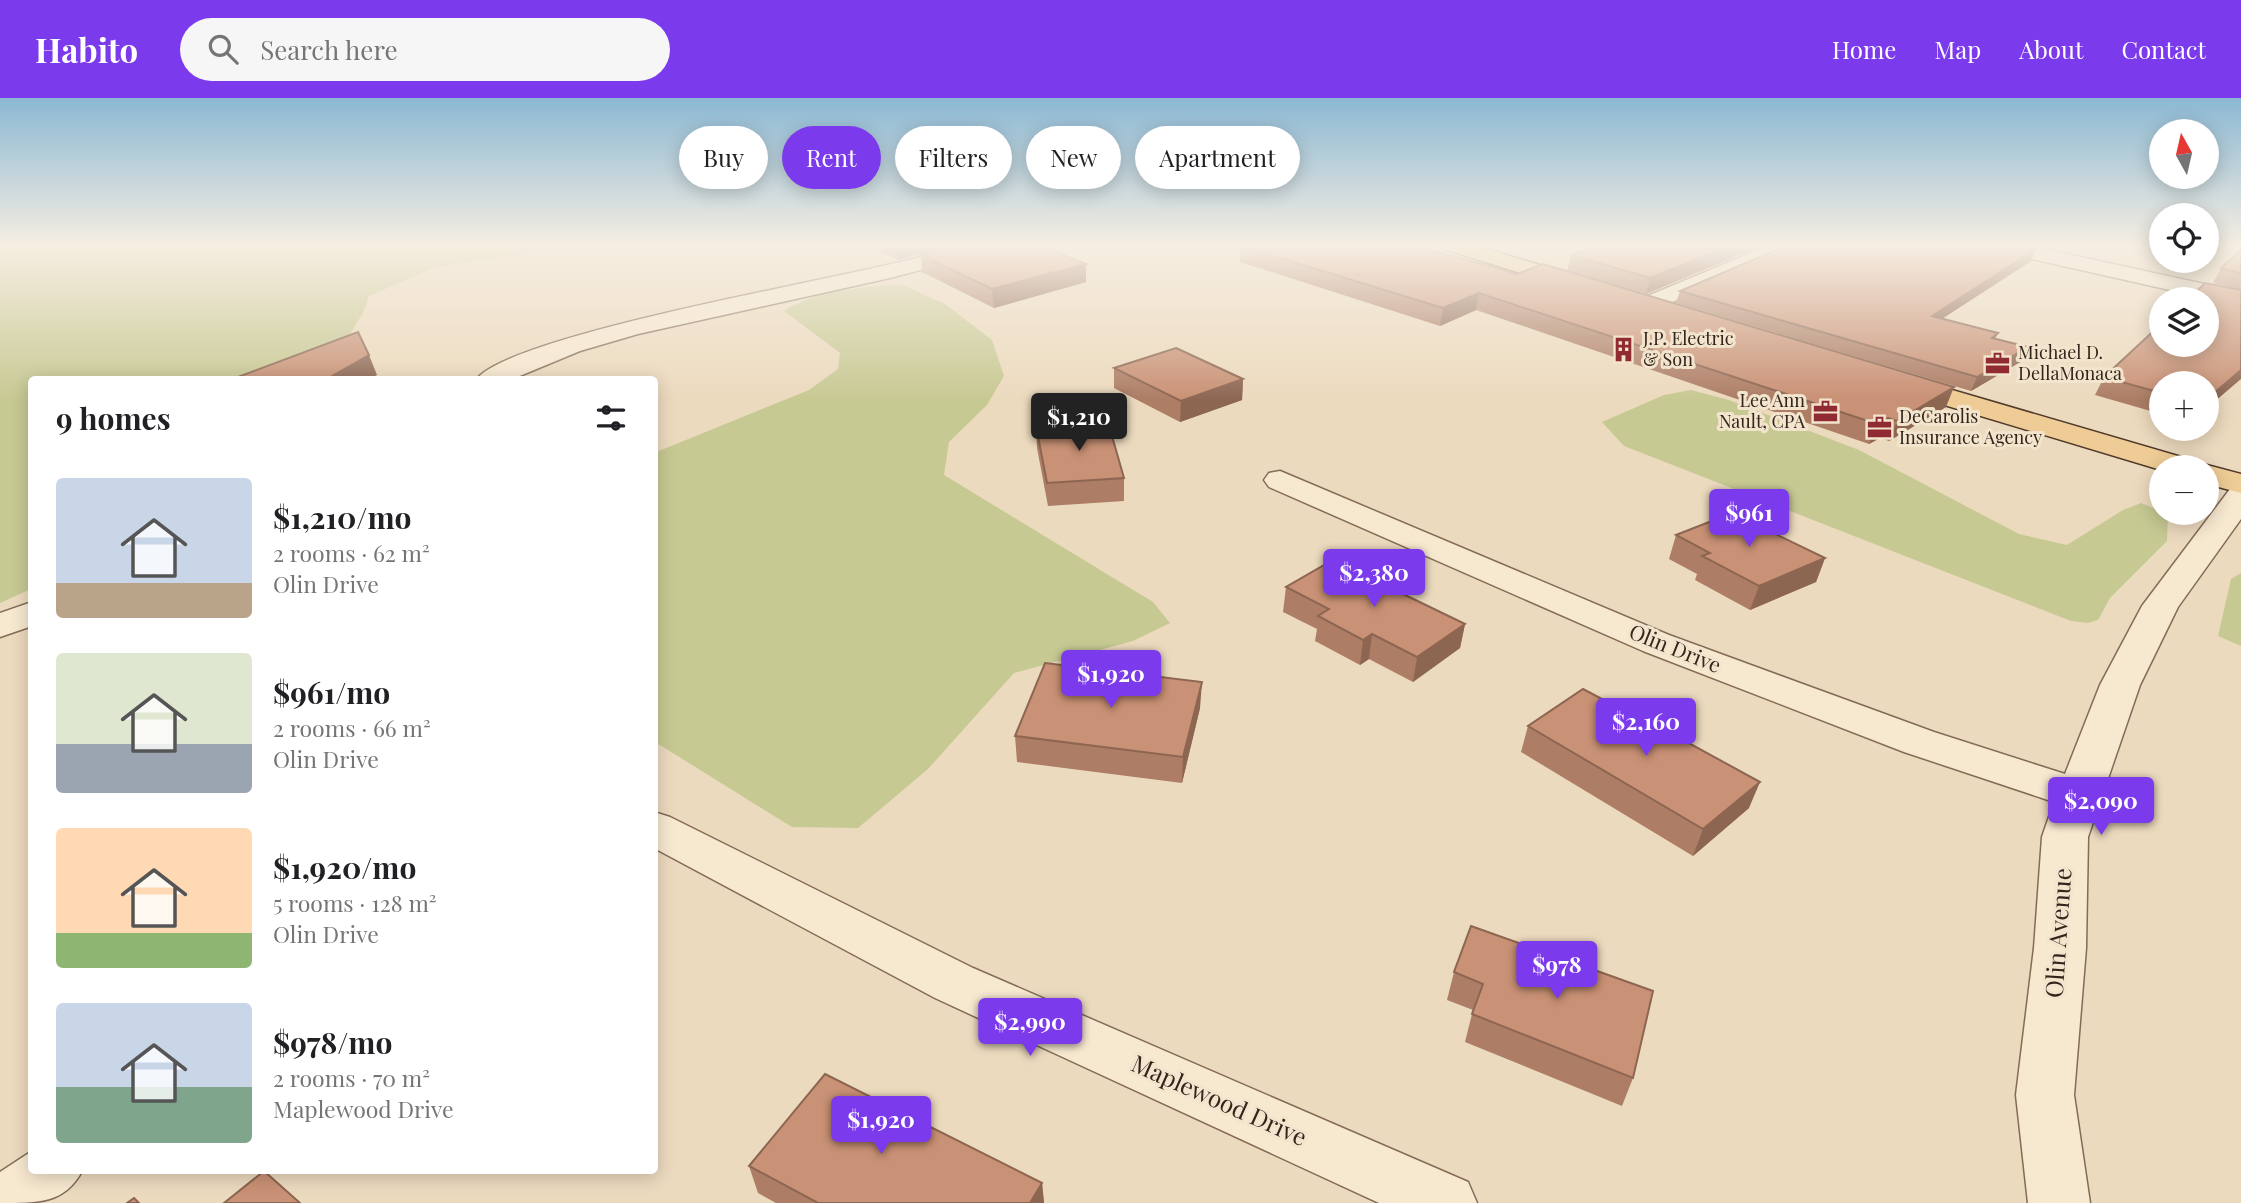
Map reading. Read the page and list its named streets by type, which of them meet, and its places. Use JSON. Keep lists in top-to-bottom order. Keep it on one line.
{"streets":{"street":["Olin Drive","Olin Avenue","Maplewood Drive"]},"crossings":[["Olin Drive","Olin Avenue"]],"places":{"building":["J.P. Electric & Son"],"office":["Michael D. DellaMonaca","Lee Ann Nault, CPA","DeCarolis Insurance Agency"]},"north":"top","page":{"header":"Habito","search":"Search here","nav":["Home","Map","About","Contact"],"map_buttons":["+","−"],"chip":["Buy","Rent","Filters","New","Apartment"],"heading":"9 homes","price":["$1,210","$961","$2,380","$1,920","$2,160","$2,090","$978","$2,990","$1,920"],"list":[{"name":"$1,210/mo","note":"2 rooms · 62 m² · Olin Drive"},{"name":"$961/mo","note":"2 rooms · 66 m² · Olin Drive"},{"name":"$1,920/mo","note":"5 rooms · 128 m² · Olin Drive"},{"name":"$978/mo","note":"2 rooms · 70 m² · Maplewood Drive"}]}}
